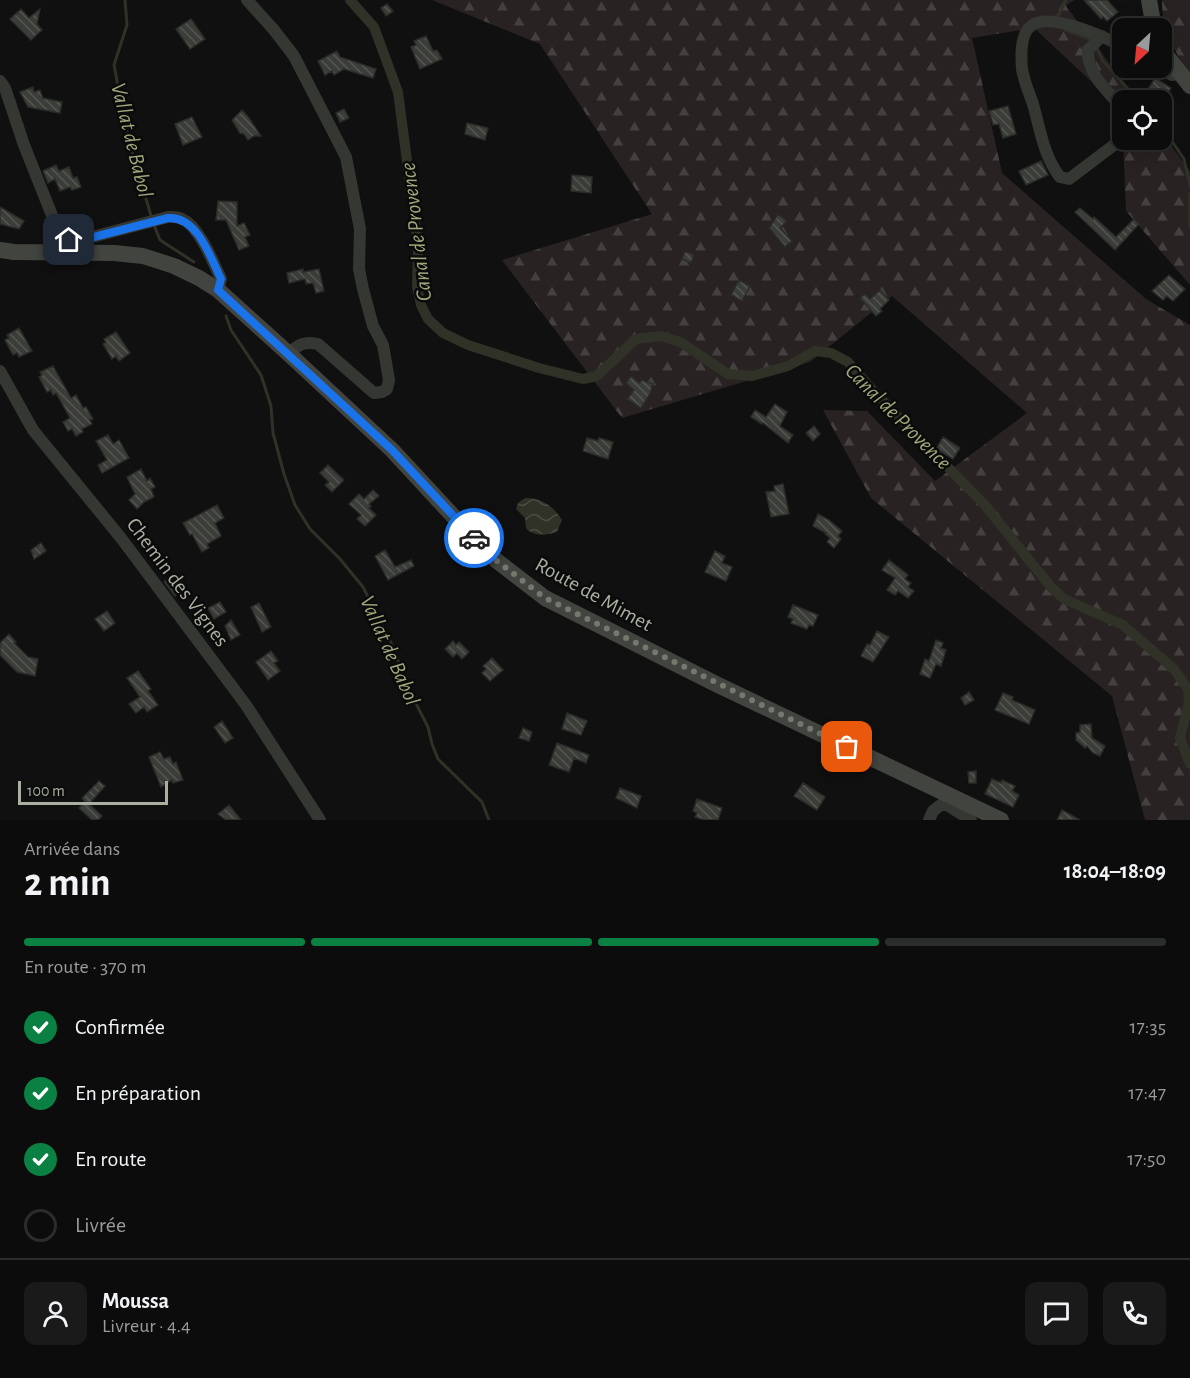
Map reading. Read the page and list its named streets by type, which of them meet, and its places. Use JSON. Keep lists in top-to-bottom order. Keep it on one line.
{"streets":{"main road":["Route de Mimet"],"street":["Chemin des Vignes"]},"water":["Vallat de Babol","Canal de Provence"],"scale_bar":"100 m","north":"bottom left","page":{"scale":"100 m","heading":["2 min","Arrivée dans","18:04–18:09"],"panel":["Moussa","Livreur · 4.4"],"bar":"En route · 370 m","list":[["Confirmée","17:35"],["En préparation","17:47"],["En route","17:50"],"Livrée"]}}
